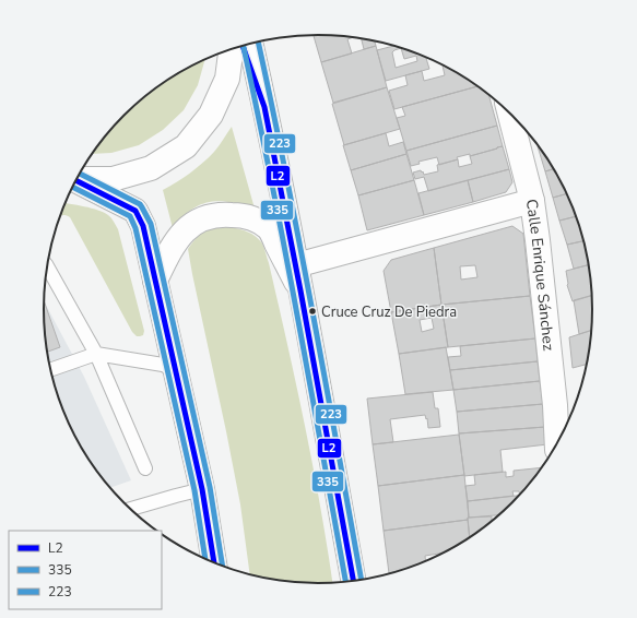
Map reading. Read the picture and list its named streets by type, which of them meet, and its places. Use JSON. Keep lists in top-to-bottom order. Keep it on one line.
{"streets":{"street":["Calle Enrique Sánchez"]},"places":["Cruce Cruz De Piedra"],"lines":["transit line 223","transit line 335","transit line L2"],"legend":["L2","335","223"]}
